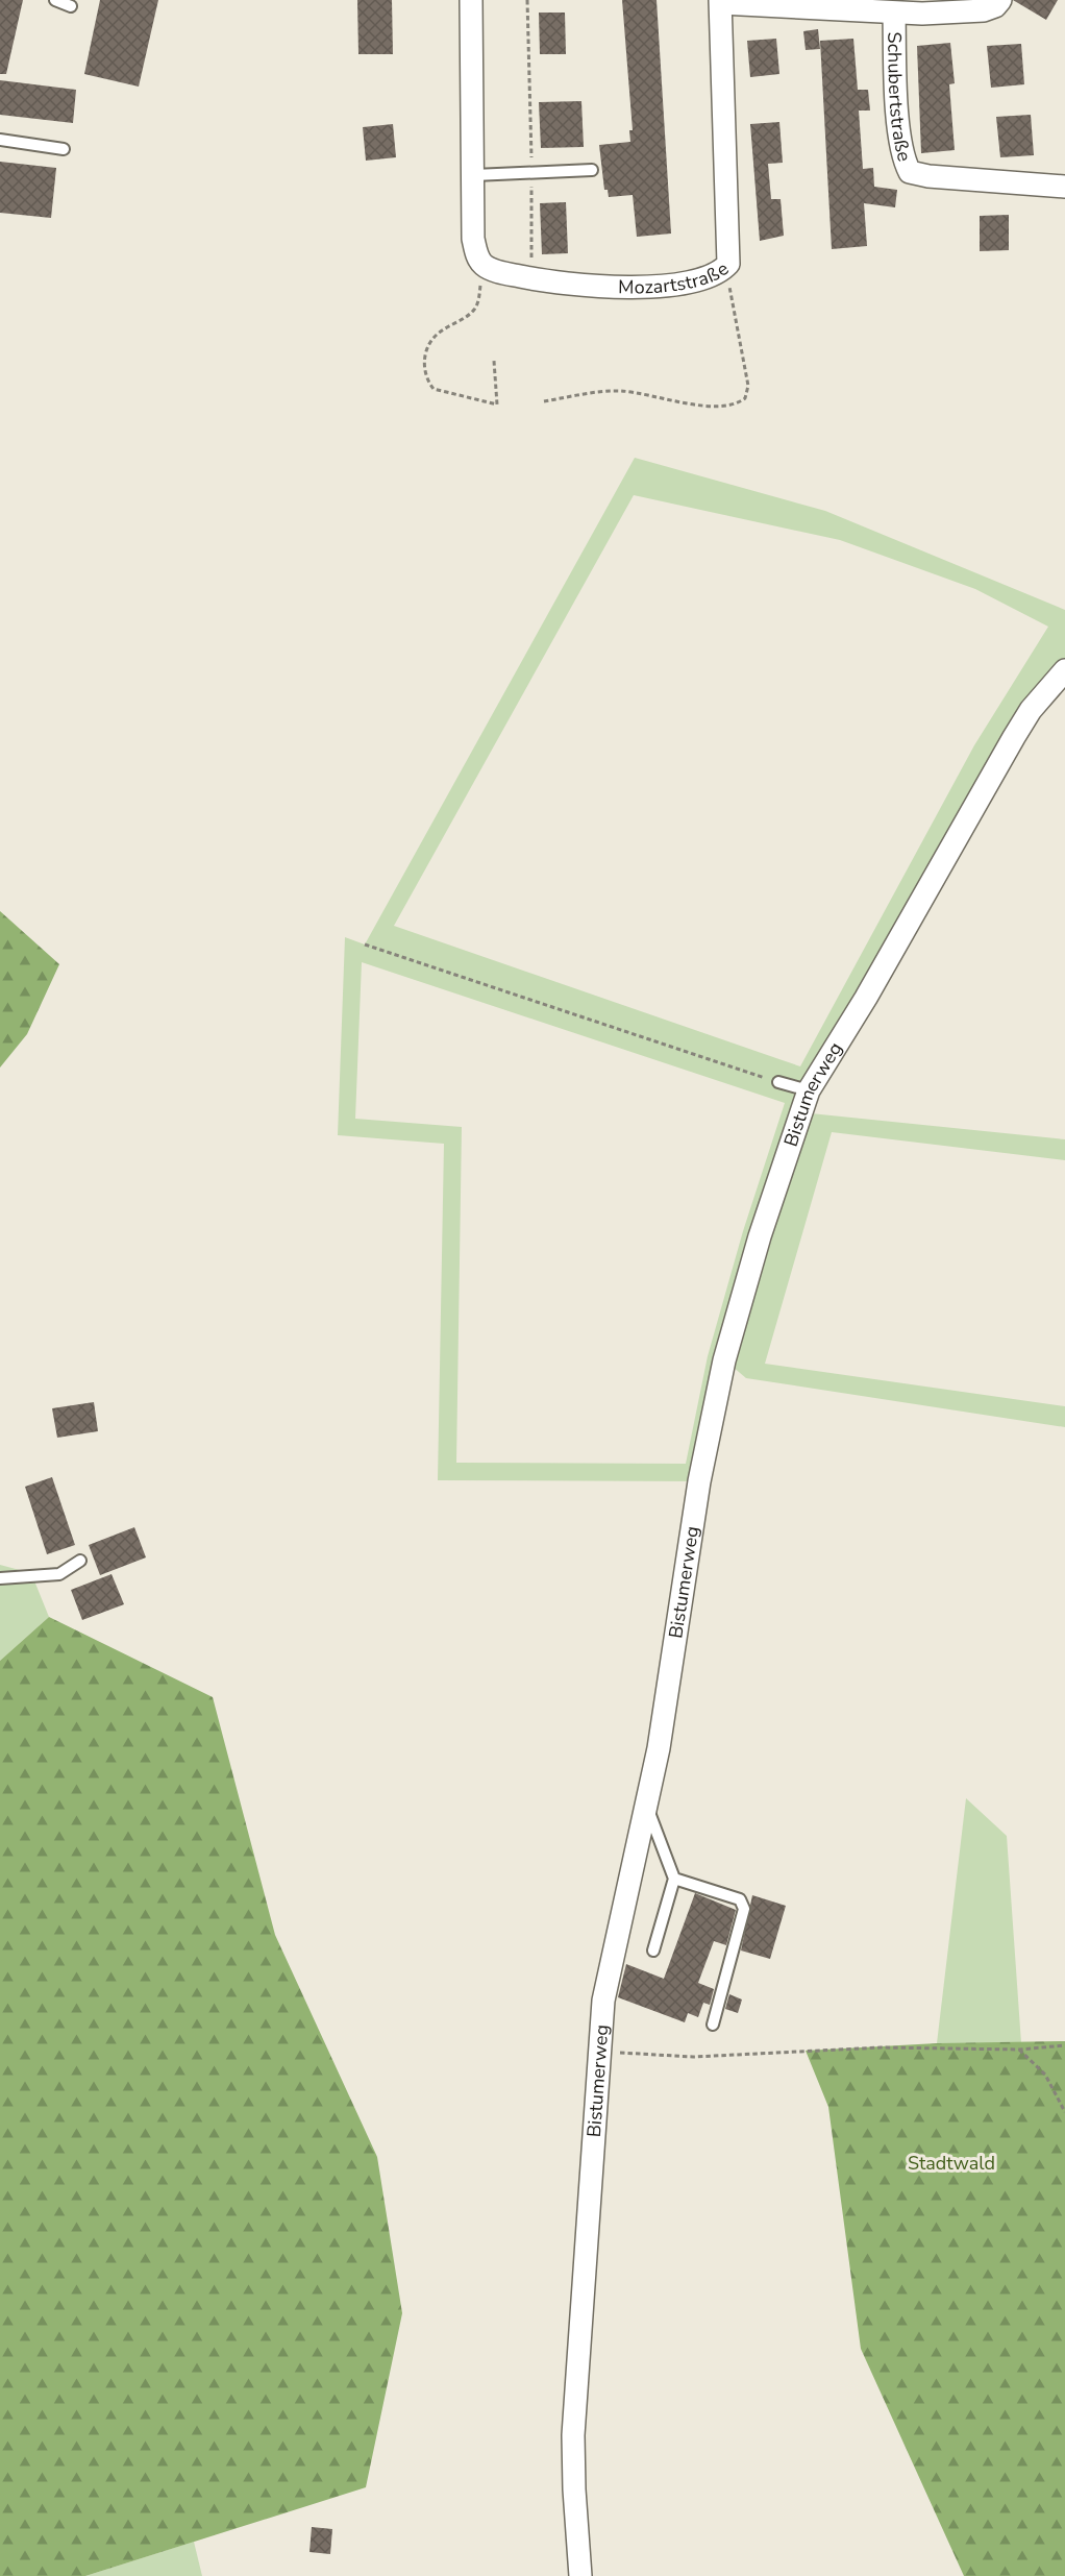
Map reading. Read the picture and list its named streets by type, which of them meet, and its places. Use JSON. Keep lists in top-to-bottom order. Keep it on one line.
{"streets":{"street":["Schubertstraße","Mozartstraße","Bistumerweg"]},"parks":["Stadtwald"]}
